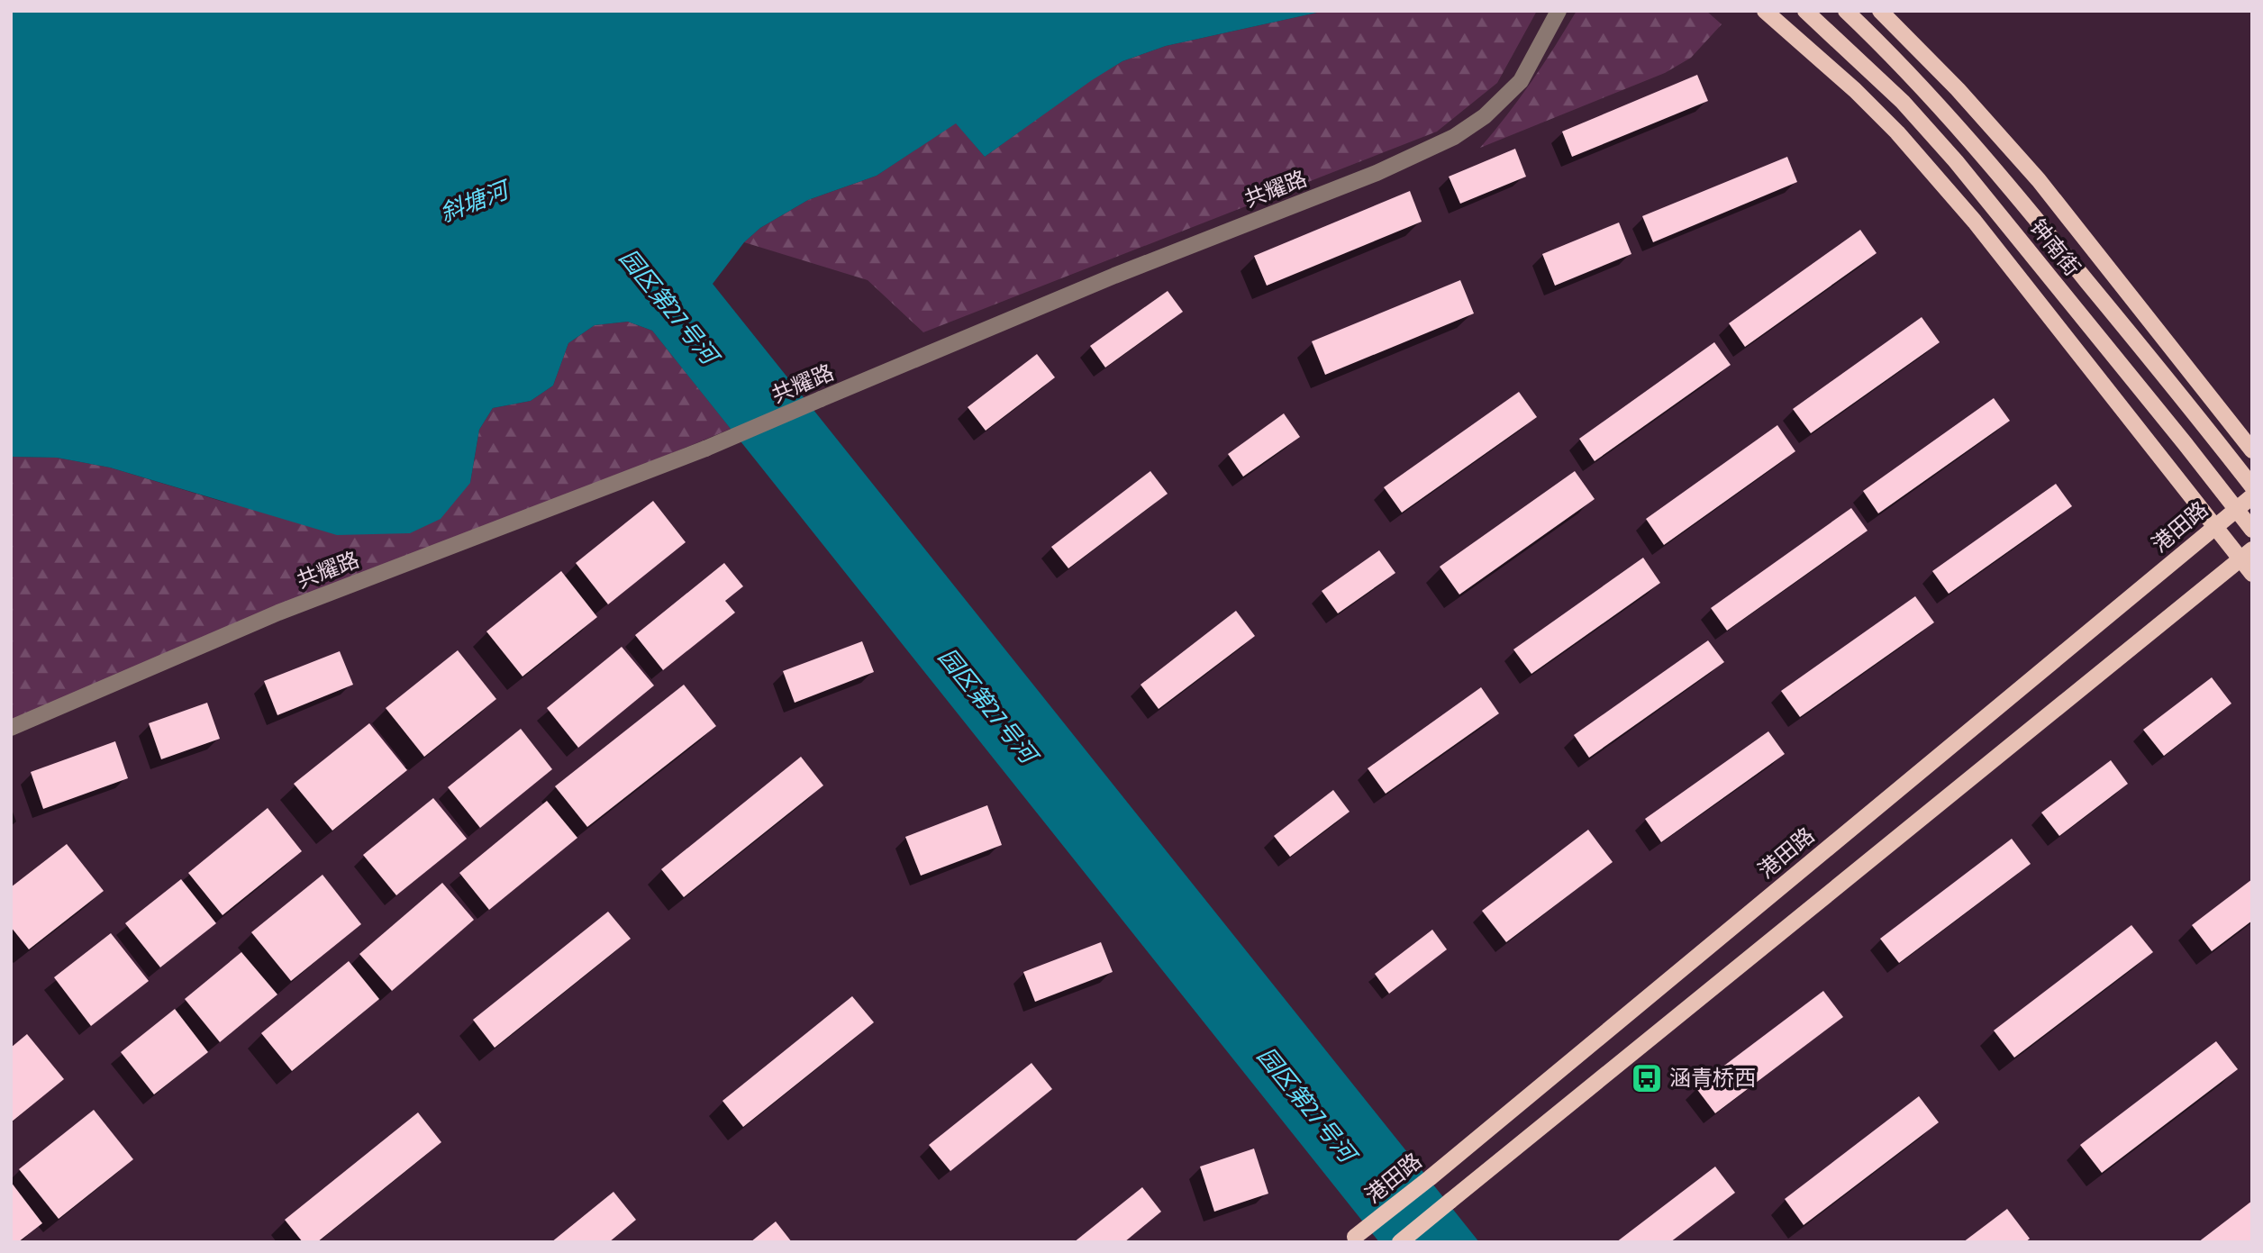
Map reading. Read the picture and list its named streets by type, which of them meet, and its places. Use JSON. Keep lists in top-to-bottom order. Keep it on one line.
{"streets":{"main road":["钟南街","港田路"],"street":["共耀路"]},"water":["斜塘河","园区第27号河"],"places":{"bus stop":["涵青桥西"]}}
